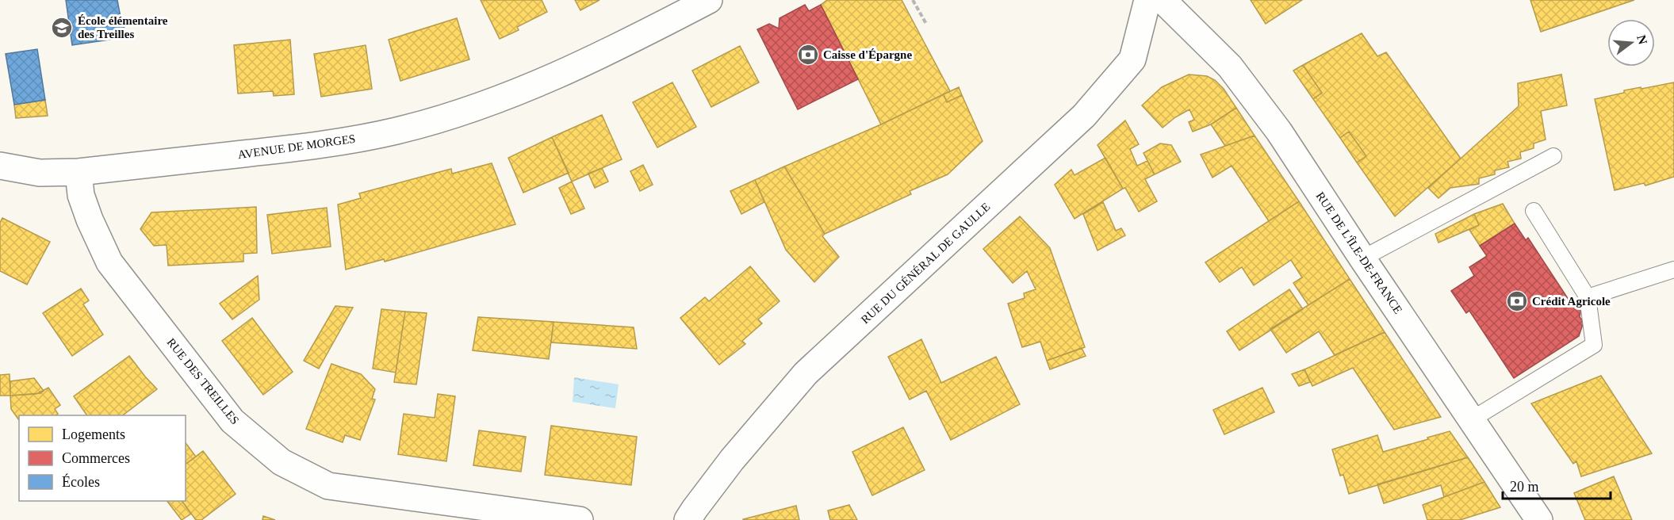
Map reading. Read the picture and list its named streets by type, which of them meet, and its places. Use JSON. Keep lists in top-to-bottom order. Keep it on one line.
{"streets":{"street":["AVENUE DE MORGES","RUE DE L'ÎLE-DE-FRANCE","RUE DU GÉNÉRAL DE GAULLE","RUE DES TREILLES"]},"crossings":[["AVENUE DE MORGES","RUE DES TREILLES"]],"places":{"school or university":["École élémentaire des Treilles"],"bank":["Caisse d'Épargne","Crédit Agricole"]},"legend":["Logements","Commerces","Écoles"],"scale_bar":"20 m","north":"right"}
